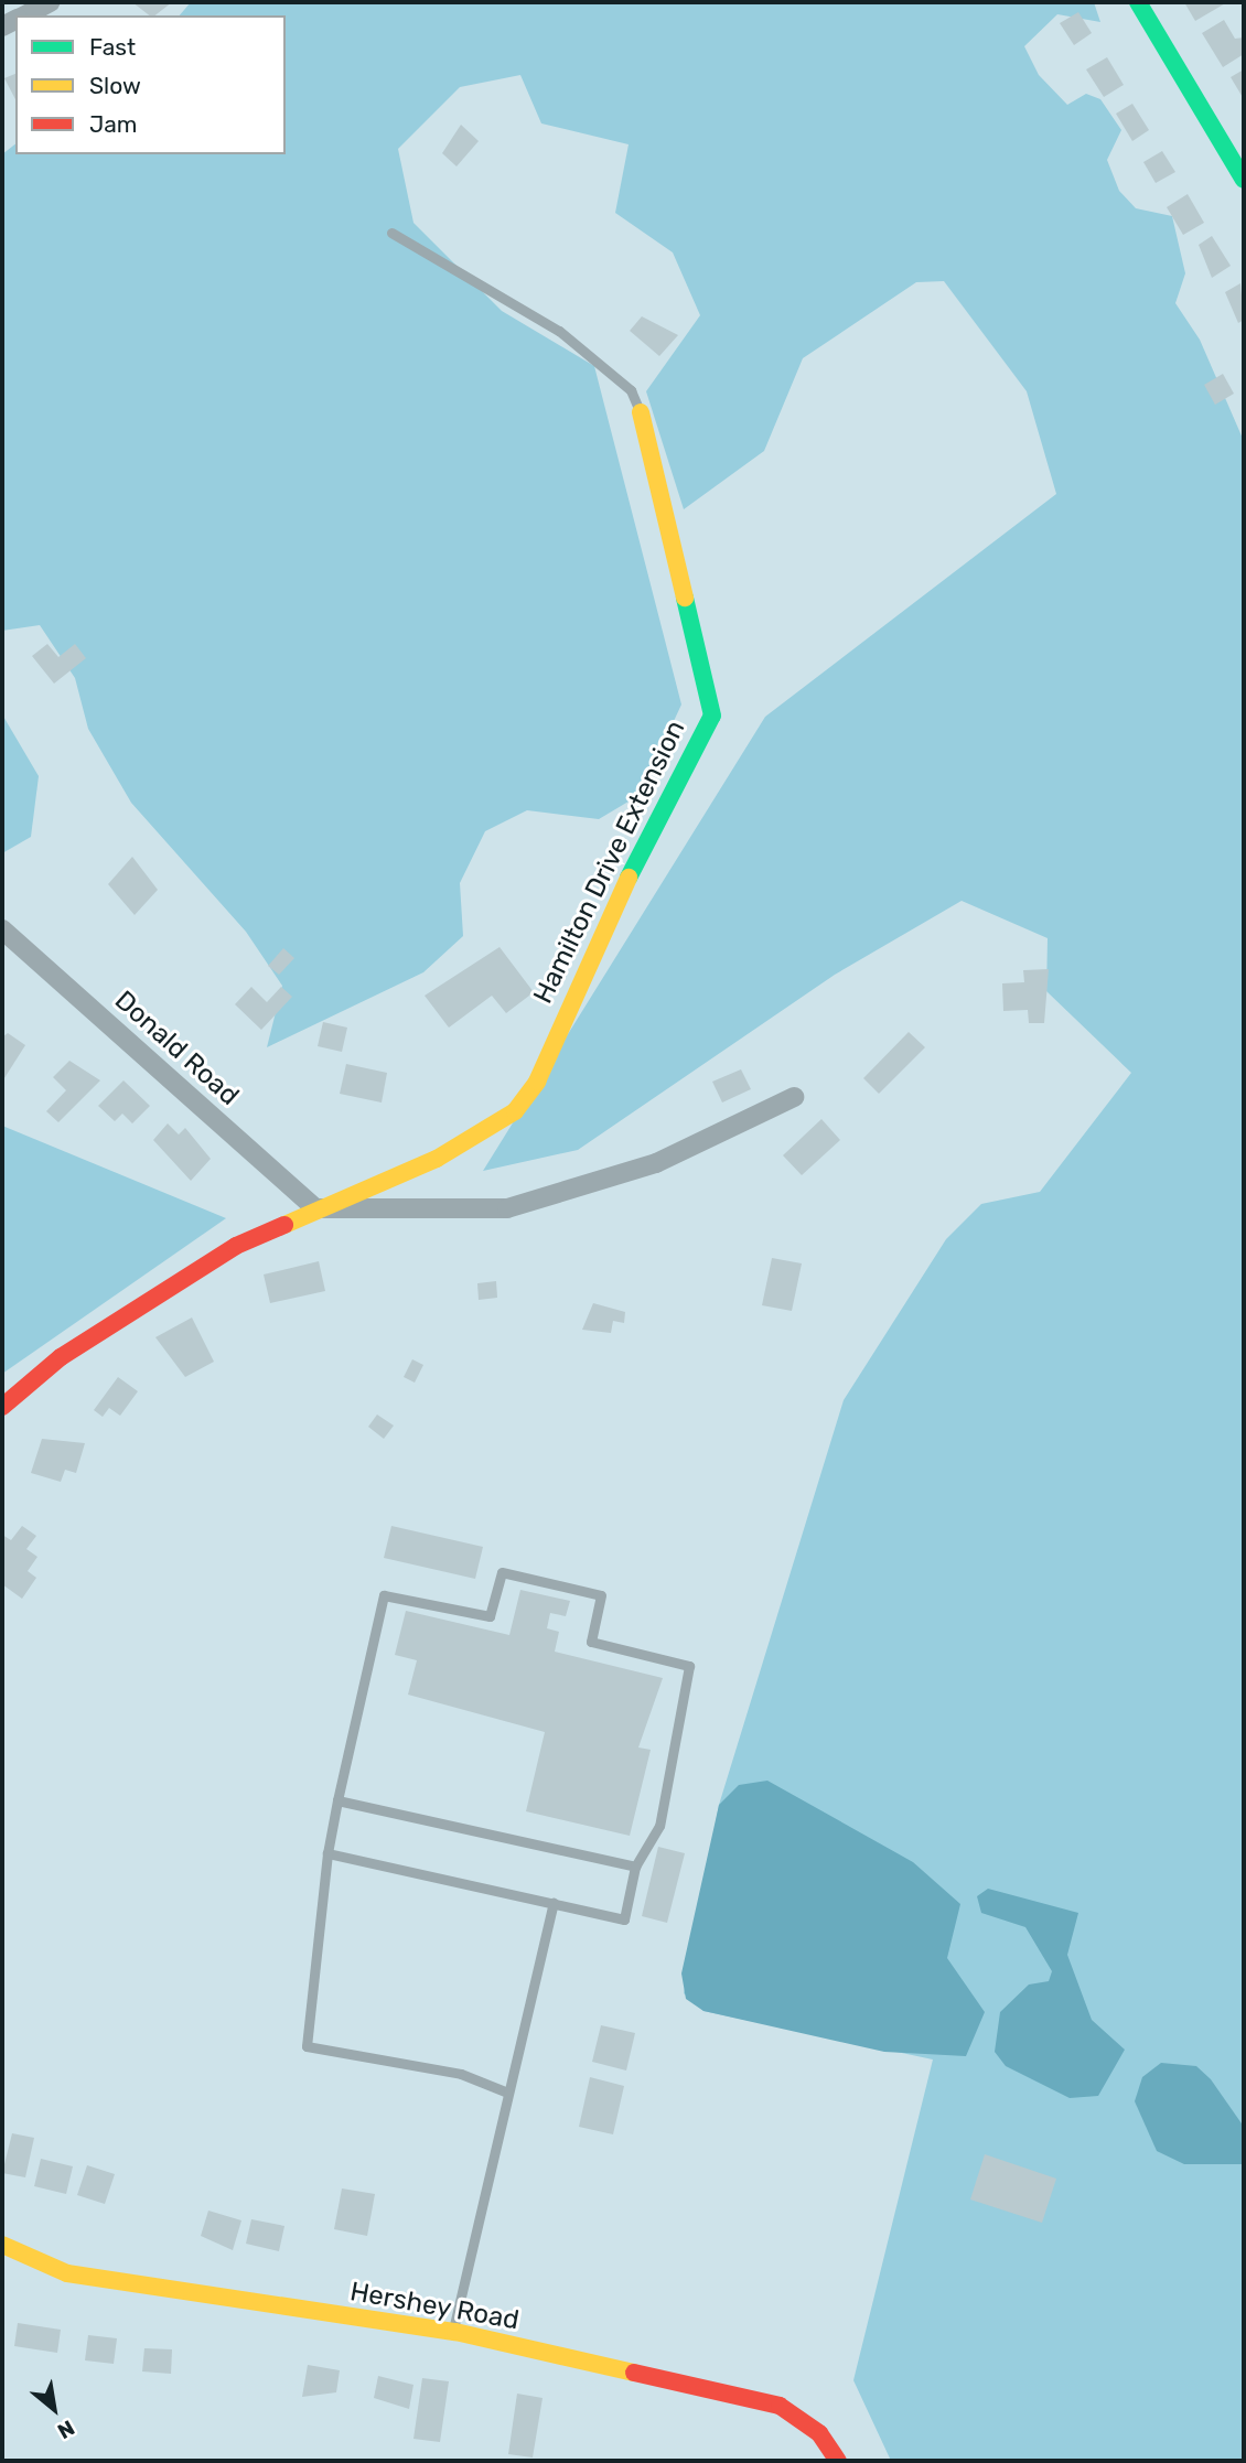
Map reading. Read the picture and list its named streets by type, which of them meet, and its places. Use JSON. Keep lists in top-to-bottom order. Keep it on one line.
{"streets":{"street":["Hamilton Drive Extension","Donald Road","Hershey Road"]},"crossings":[["Hamilton Drive Extension","Donald Road"]],"legend":["Fast","Slow","Jam"],"north":"bottom right"}
